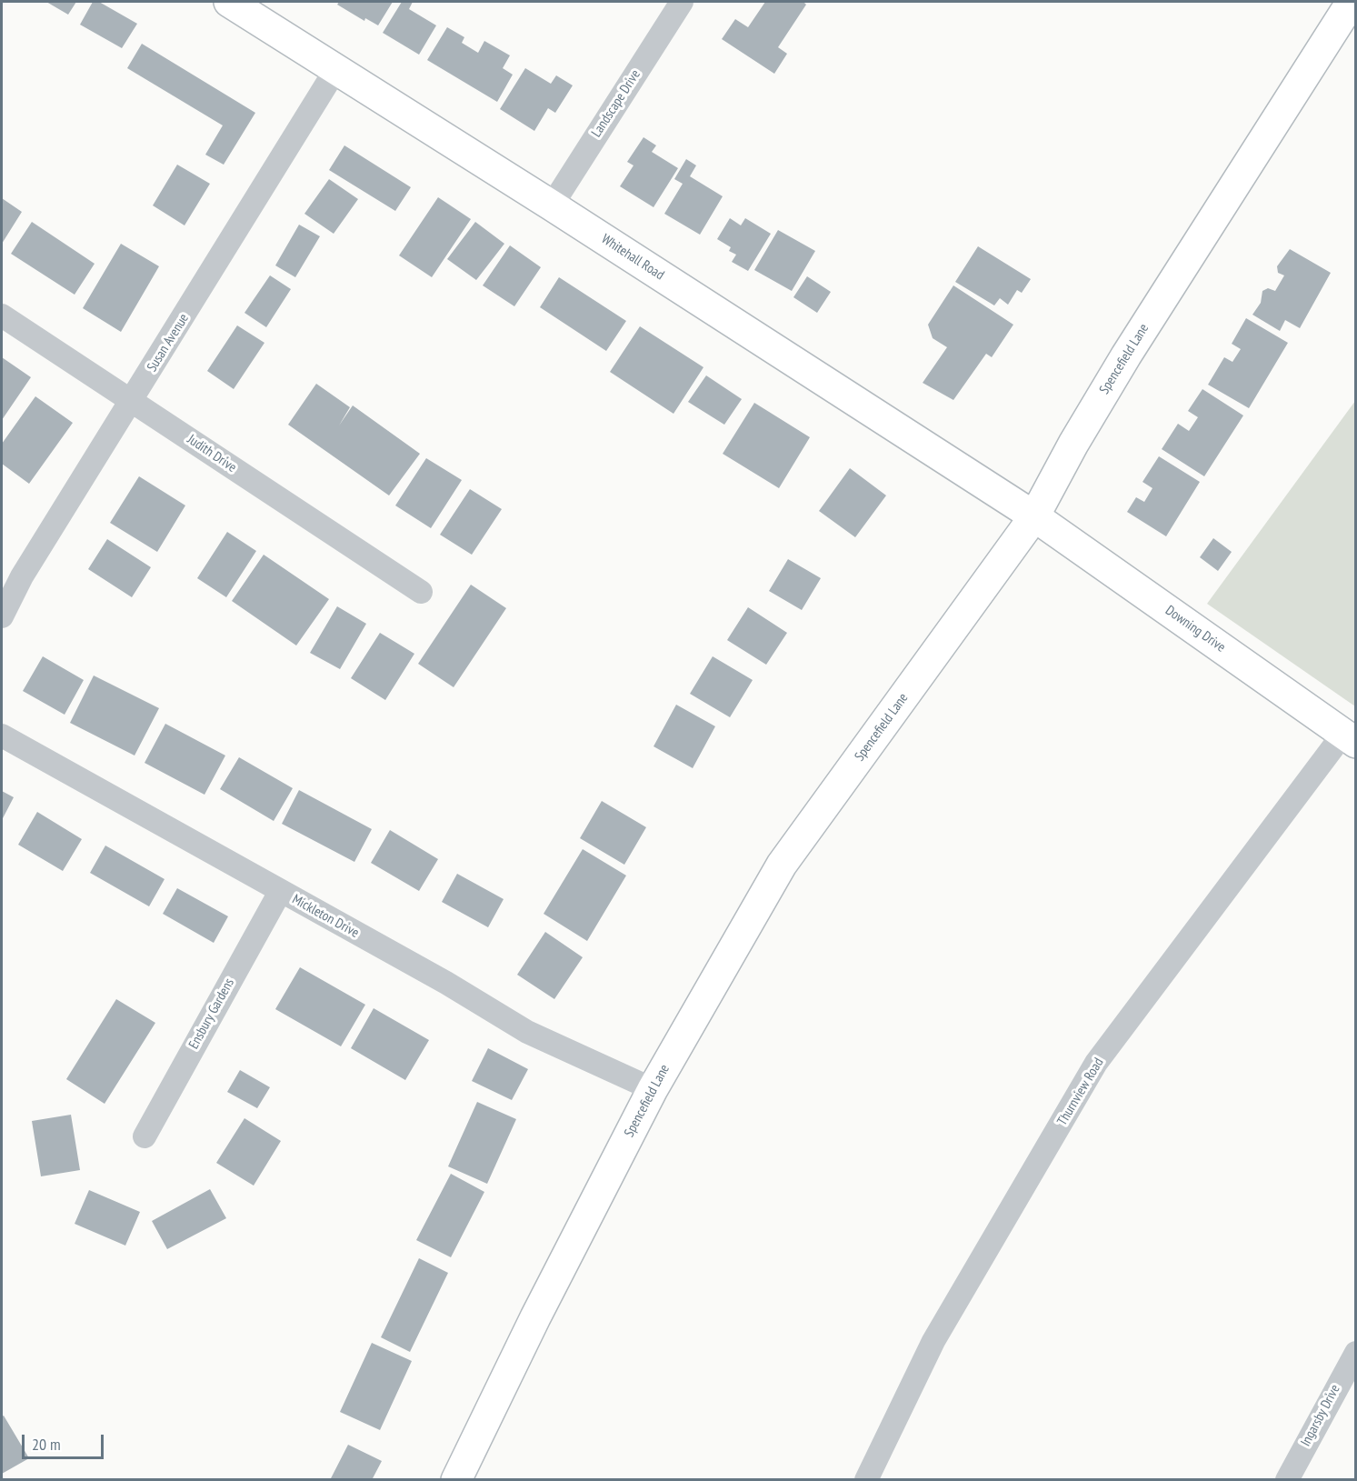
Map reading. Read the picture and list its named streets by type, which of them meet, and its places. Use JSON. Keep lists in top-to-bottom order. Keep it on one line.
{"streets":{"main road":["Whitehall Road","Spencefield Lane","Downing Drive"],"street":["Landscape Drive","Susan Avenue","Judith Drive","Mickleton Drive","Ensbury Gardens","Thurnview Road","Ingarsby Drive"]},"crossings":[["Landscape Drive","Whitehall Road"],["Whitehall Road","Susan Avenue"],["Whitehall Road","Spencefield Lane"],["Whitehall Road","Downing Drive"],["Susan Avenue","Judith Drive"],["Spencefield Lane","Downing Drive"],["Spencefield Lane","Mickleton Drive"],["Downing Drive","Thurnview Road"],["Mickleton Drive","Ensbury Gardens"]],"scale_bar":"20 m"}
